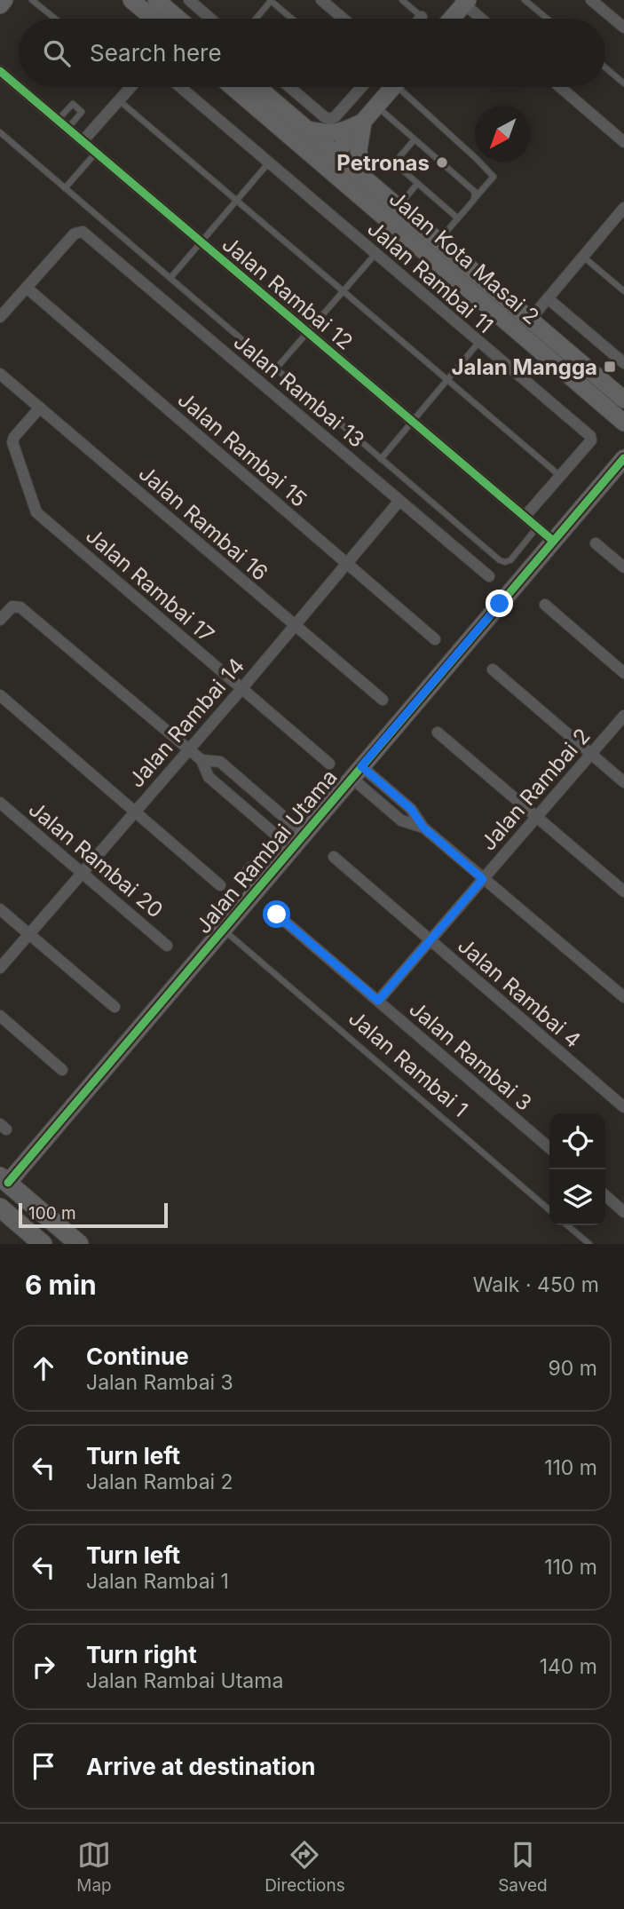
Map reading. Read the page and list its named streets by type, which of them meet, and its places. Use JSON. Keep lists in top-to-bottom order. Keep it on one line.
{"streets":{"main road":["Jalan Kota Masai 2","Jalan Rambai Utama"],"street":["Jalan Rambai 11","Jalan Rambai 12","Jalan Rambai 13","Jalan Rambai 15","Jalan Rambai 16","Jalan Rambai 17","Jalan Rambai 14","Jalan Rambai 2","Jalan Rambai 20","Jalan Rambai 4","Jalan Rambai 3"],"lane":["Jalan Rambai 1"]},"crossings":[["Jalan Rambai 11","Jalan Rambai 12"],["Jalan Rambai 12","Jalan Rambai Utama"],["Jalan Rambai 13","Jalan Rambai 15"],["Jalan Rambai 13","Jalan Rambai 14"],["Jalan Rambai 15","Jalan Rambai 14"],["Jalan Rambai 16","Jalan Rambai 17"],["Jalan Rambai 16","Jalan Rambai 14"],["Jalan Rambai 17","Jalan Rambai 14"],["Jalan Rambai 14","Jalan Rambai 20"],["Jalan Rambai 2","Jalan Rambai 4"],["Jalan Rambai 2","Jalan Rambai 3"],["Jalan Rambai Utama","Jalan Rambai 1"]],"places":{"other":["Petronas"],"transit":["Jalan Mangga"]},"scale_bar":"100 m","north":"bottom left","page":{"search":"Search here","scale":"100 m","heading":["6 min","Walk · 450 m"],"list":[["Continue","Jalan Rambai 3","90 m"],["Turn left","Jalan Rambai 2","110 m"],["Turn left","Jalan Rambai 1","110 m"],["Turn right","Jalan Rambai Utama","140 m"],"Arrive at destination"],"nav":["Map","Directions","Saved"]}}
